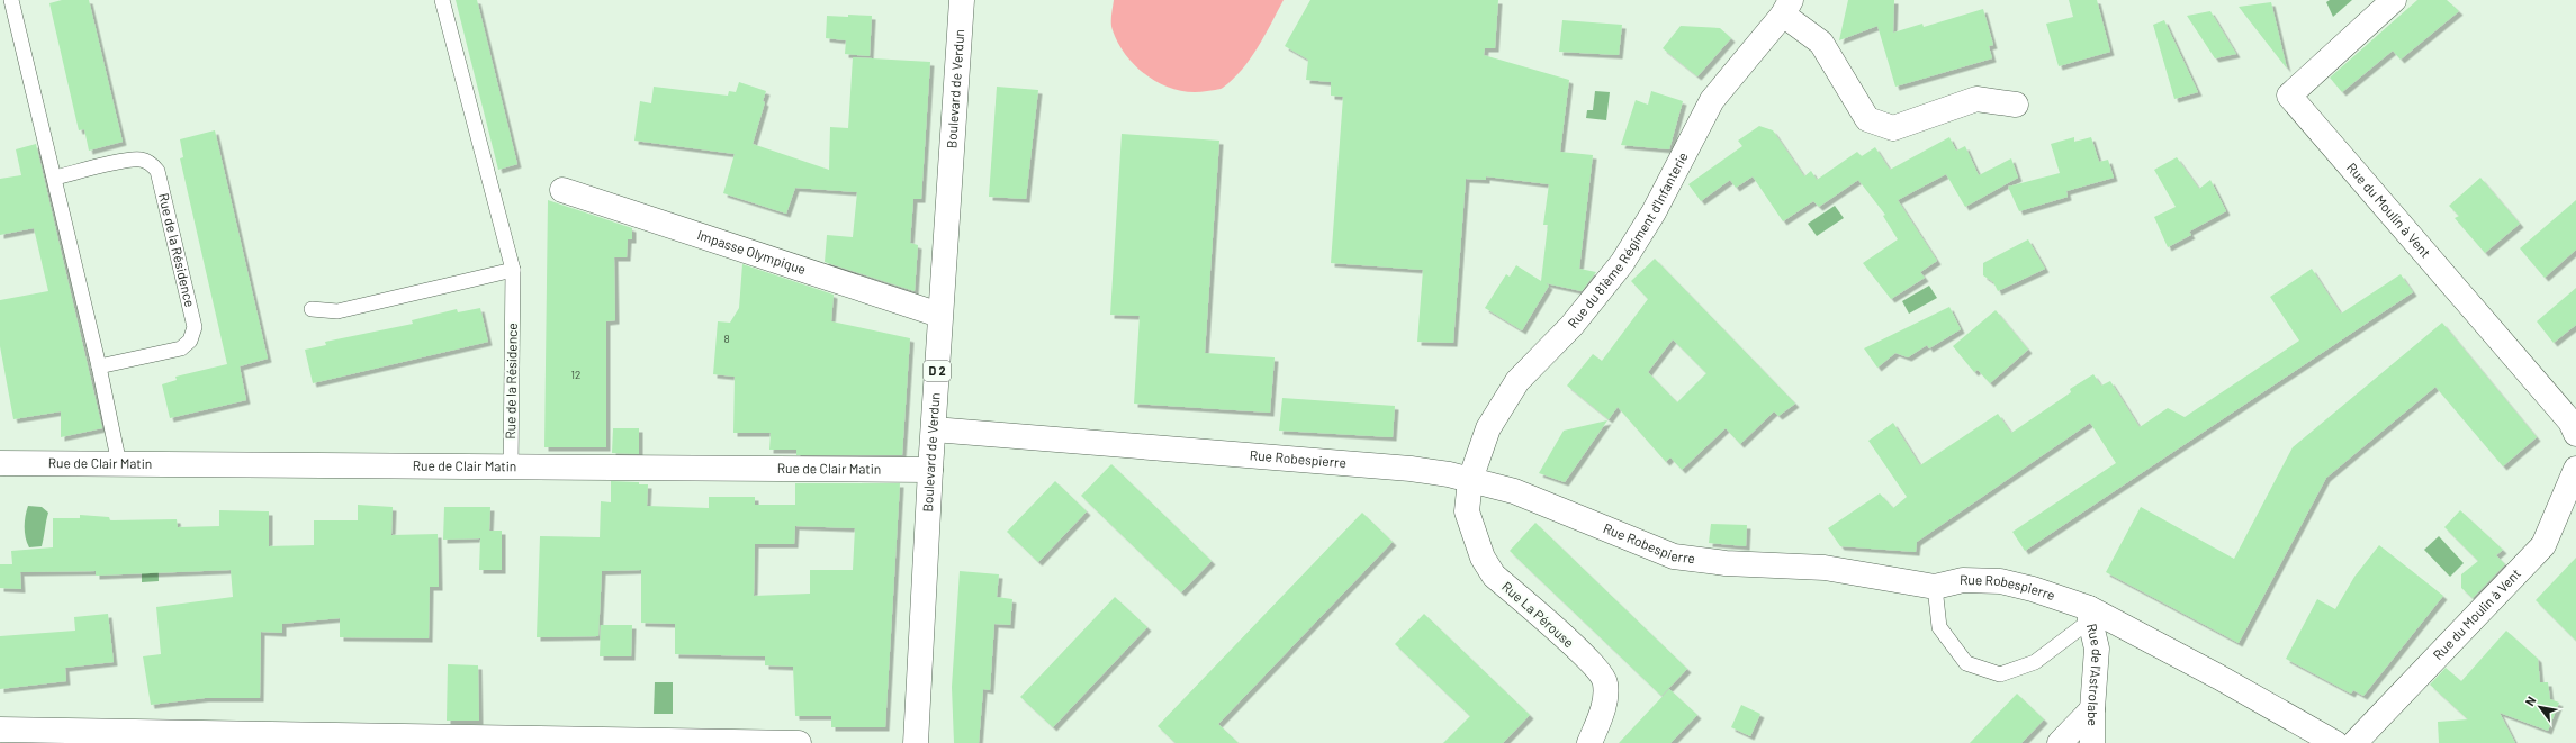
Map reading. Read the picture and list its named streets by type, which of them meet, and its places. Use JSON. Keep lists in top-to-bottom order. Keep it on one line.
{"streets":{"street":["Boulevard de Verdun","Rue du Moulin à Vent","Rue du 81ème Régiment d'Infanterie","Impasse Olympique","D 2","Rue Robespierre","Rue de Clair Matin","Rue La Pérouse","Rue de l'Astrolabe"],"lane":["Rue de la Résidence"]},"crossings":[["Boulevard de Verdun","Impasse Olympique"],["Boulevard de Verdun","Rue Robespierre"],["Boulevard de Verdun","Rue de Clair Matin"],["Rue du 81ème Régiment d'Infanterie","Rue Robespierre"],["Rue du 81ème Régiment d'Infanterie","Rue La Pérouse"],["Rue de la Résidence","Rue de Clair Matin"],["Rue Robespierre","Rue La Pérouse"],["Rue Robespierre","Rue de l'Astrolabe"]],"house_numbers":["8","12"],"north":"top left"}
